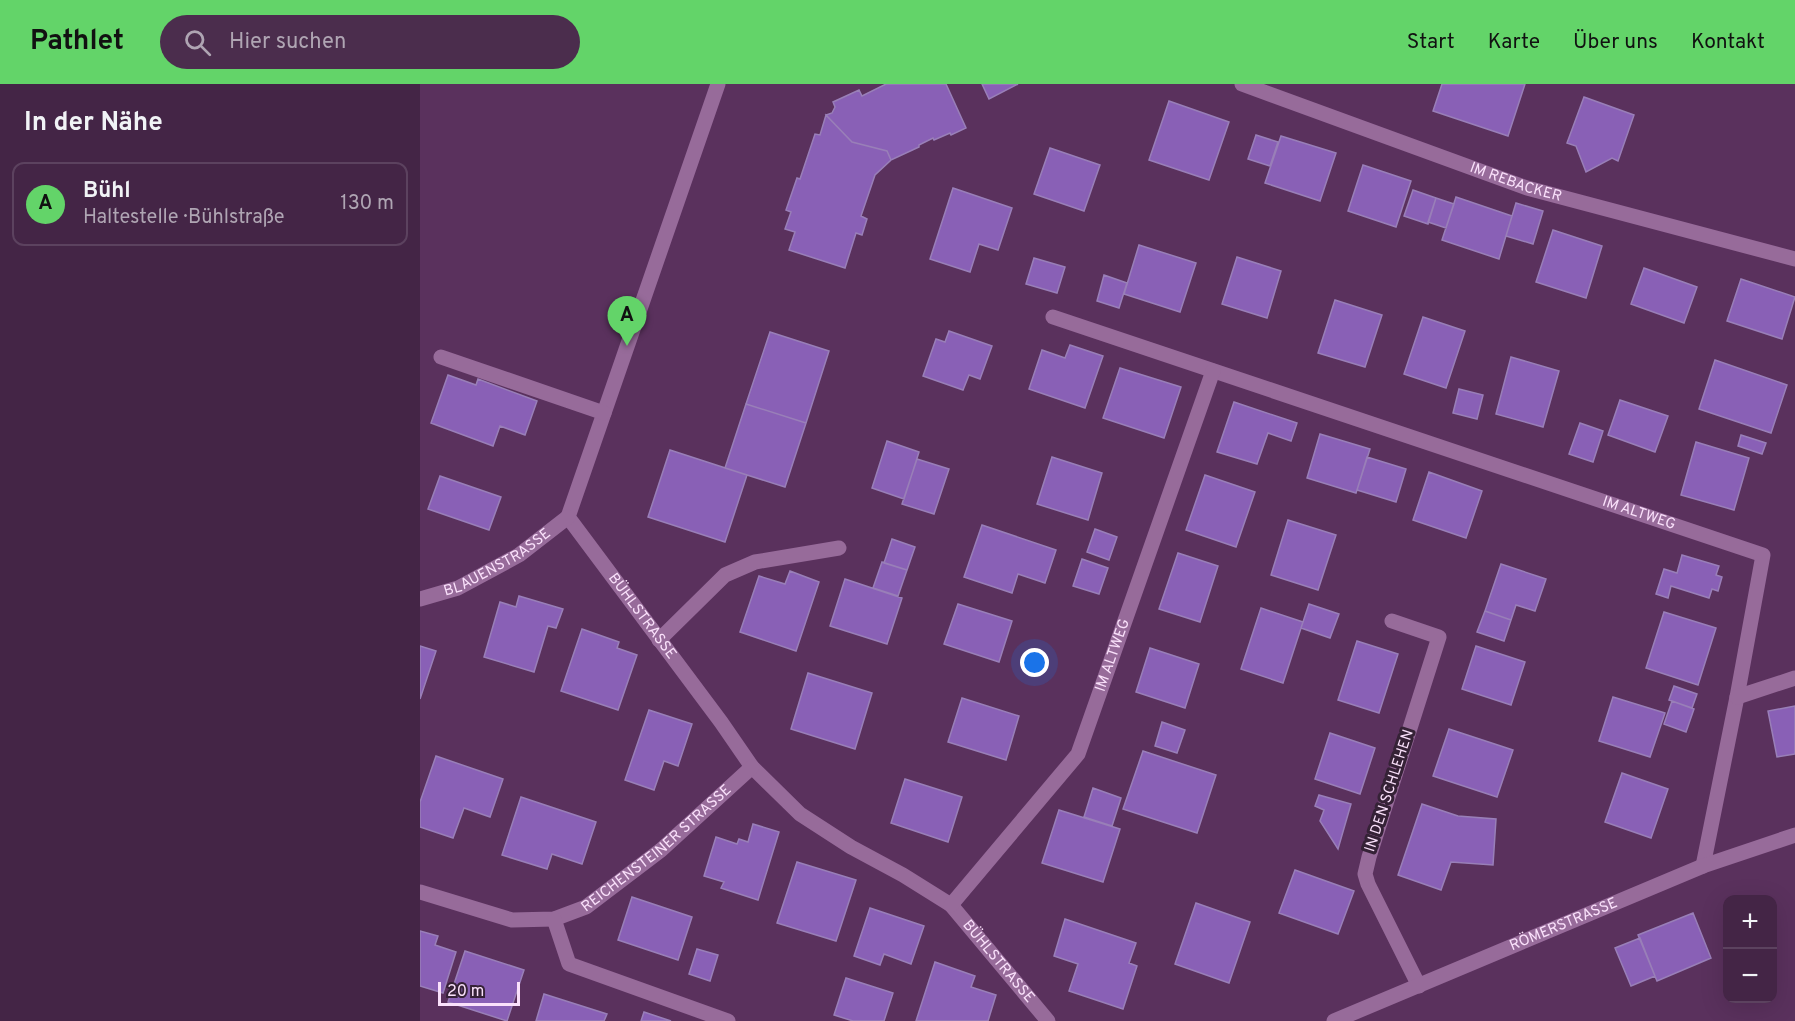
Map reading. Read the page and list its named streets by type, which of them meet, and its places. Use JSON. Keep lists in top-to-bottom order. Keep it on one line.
{"streets":{"street":["IM REBACKER","IM ALTWEG","BLAUENSTRASSE","BÜHLSTRASSE","IN DEN SCHLEHEN","REICHENSTEINER STRASSE","RÖMERSTRASSE"]},"crossings":[["IM ALTWEG","BÜHLSTRASSE"],["IM ALTWEG","RÖMERSTRASSE"],["BLAUENSTRASSE","BÜHLSTRASSE"],["BÜHLSTRASSE","REICHENSTEINER STRASSE"],["IN DEN SCHLEHEN","RÖMERSTRASSE"]],"scale_bar":"20 m","page":{"header":"Pathlet","search":"Hier suchen","nav":["Start","Karte","Über uns","Kontakt"],"heading":"In der Nähe","list":[{"mark":"A","name":"Bühl","note":"Haltestelle · Bühlstraße","value":"130 m"}],"pins":"A","map_buttons":["+","−"],"scale":"20 m"}}
